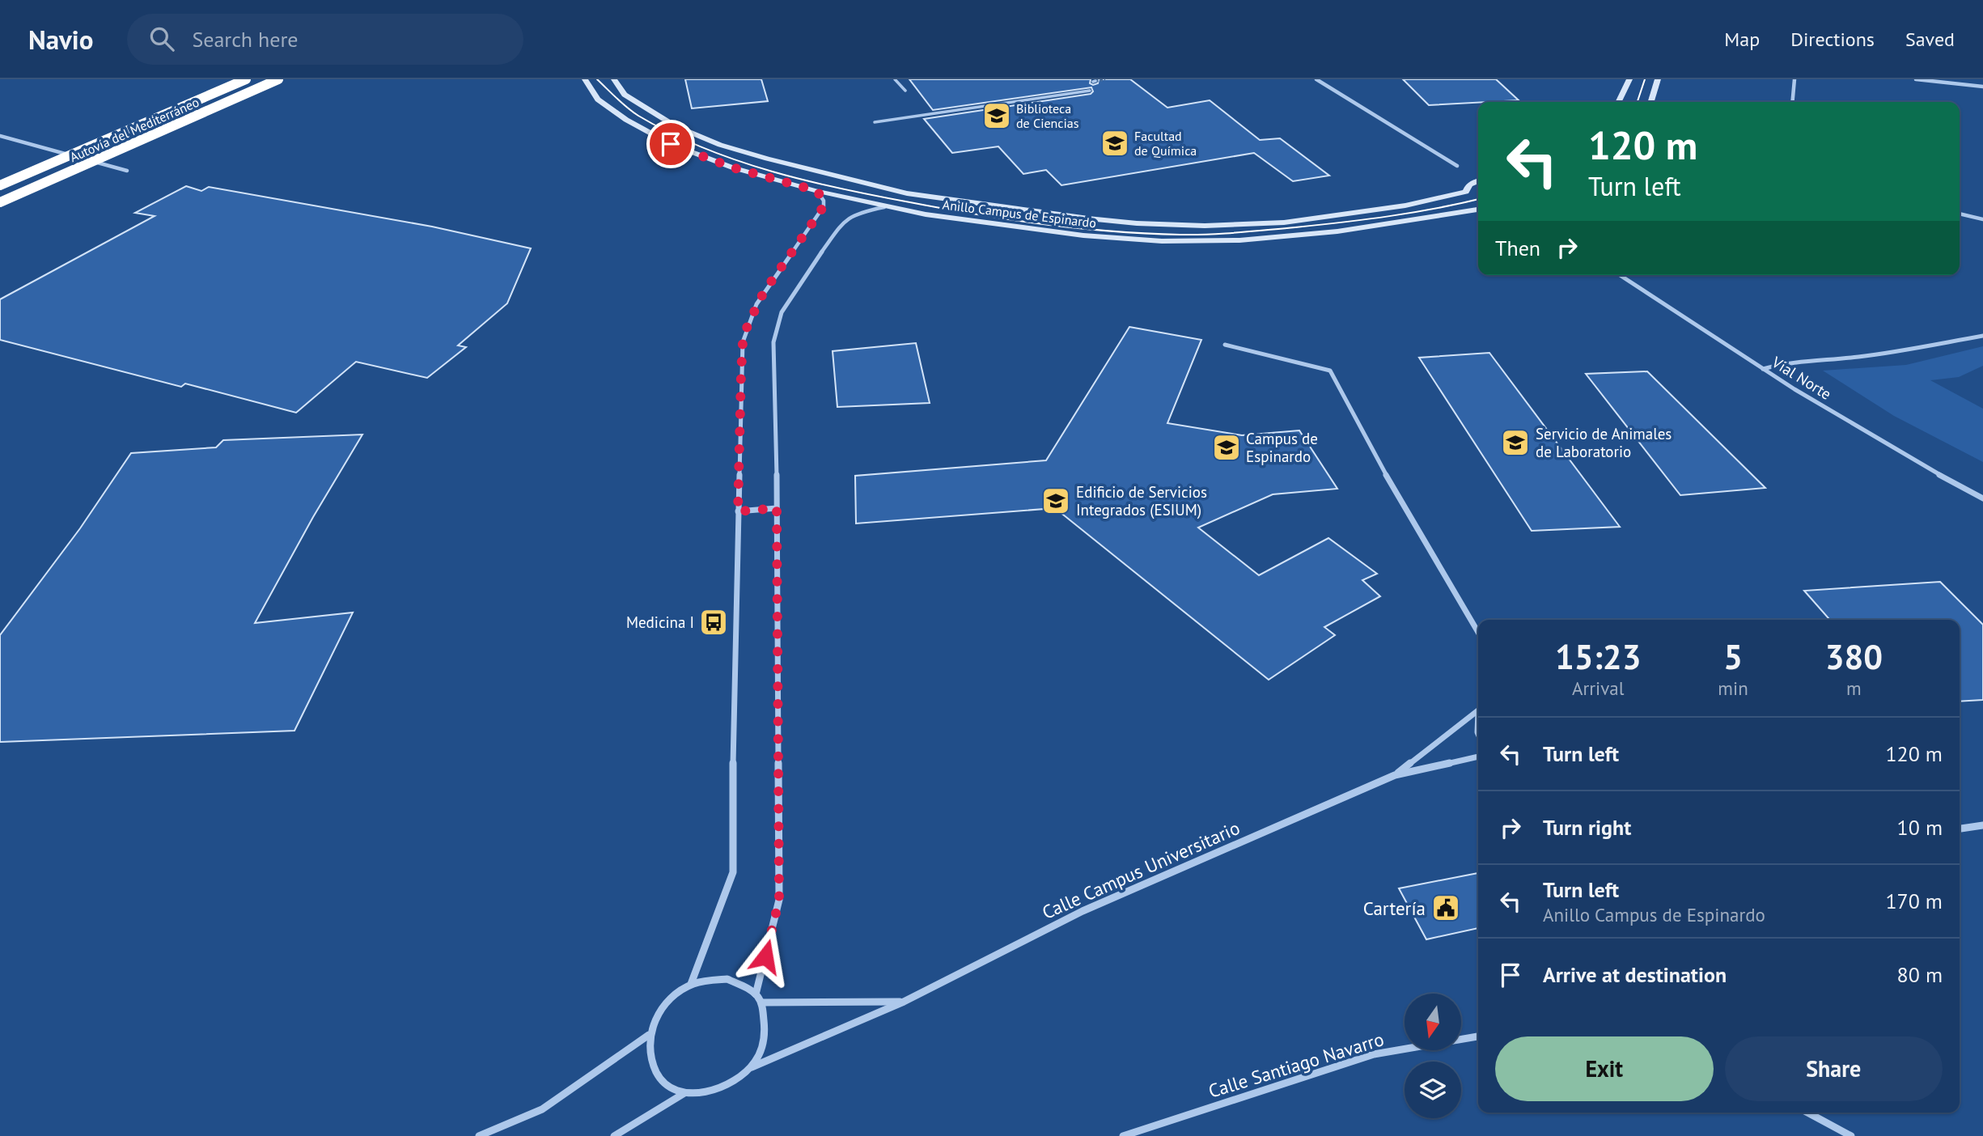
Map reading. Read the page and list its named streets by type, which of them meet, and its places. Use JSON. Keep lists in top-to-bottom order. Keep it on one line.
{"streets":{"highway":["Autovía del Mediterráneo"],"main road":["Anillo Campus de Espinardo"],"street":["Vial Norte","Calle Campus Universitario","Calle Santiago Navarro"]},"places":{"school or university":["Biblioteca de Ciencias","Facultad de Química","Servicio de Animales de Laboratorio","Campus de Espinardo","Edificio de Servicios Integrados (ESIUM)"],"bus stop":["Medicina I"],"public building":["Cartería"]},"north":"bottom","page":{"header":"Navio","search":"Search here","nav":["Map","Directions","Saved"],"turn":["120 m","Turn left"],"then":"Then","eta":["15:23","Arrival","5","min","380","m"],"list":[{"name":"Turn left","value":"120 m"},{"name":"Turn right","value":"10 m"},{"name":"Turn left","note":"Anillo Campus de Espinardo","value":"170 m"},{"name":"Arrive at destination","value":"80 m"}],"buttons":["Exit","Share"]}}
